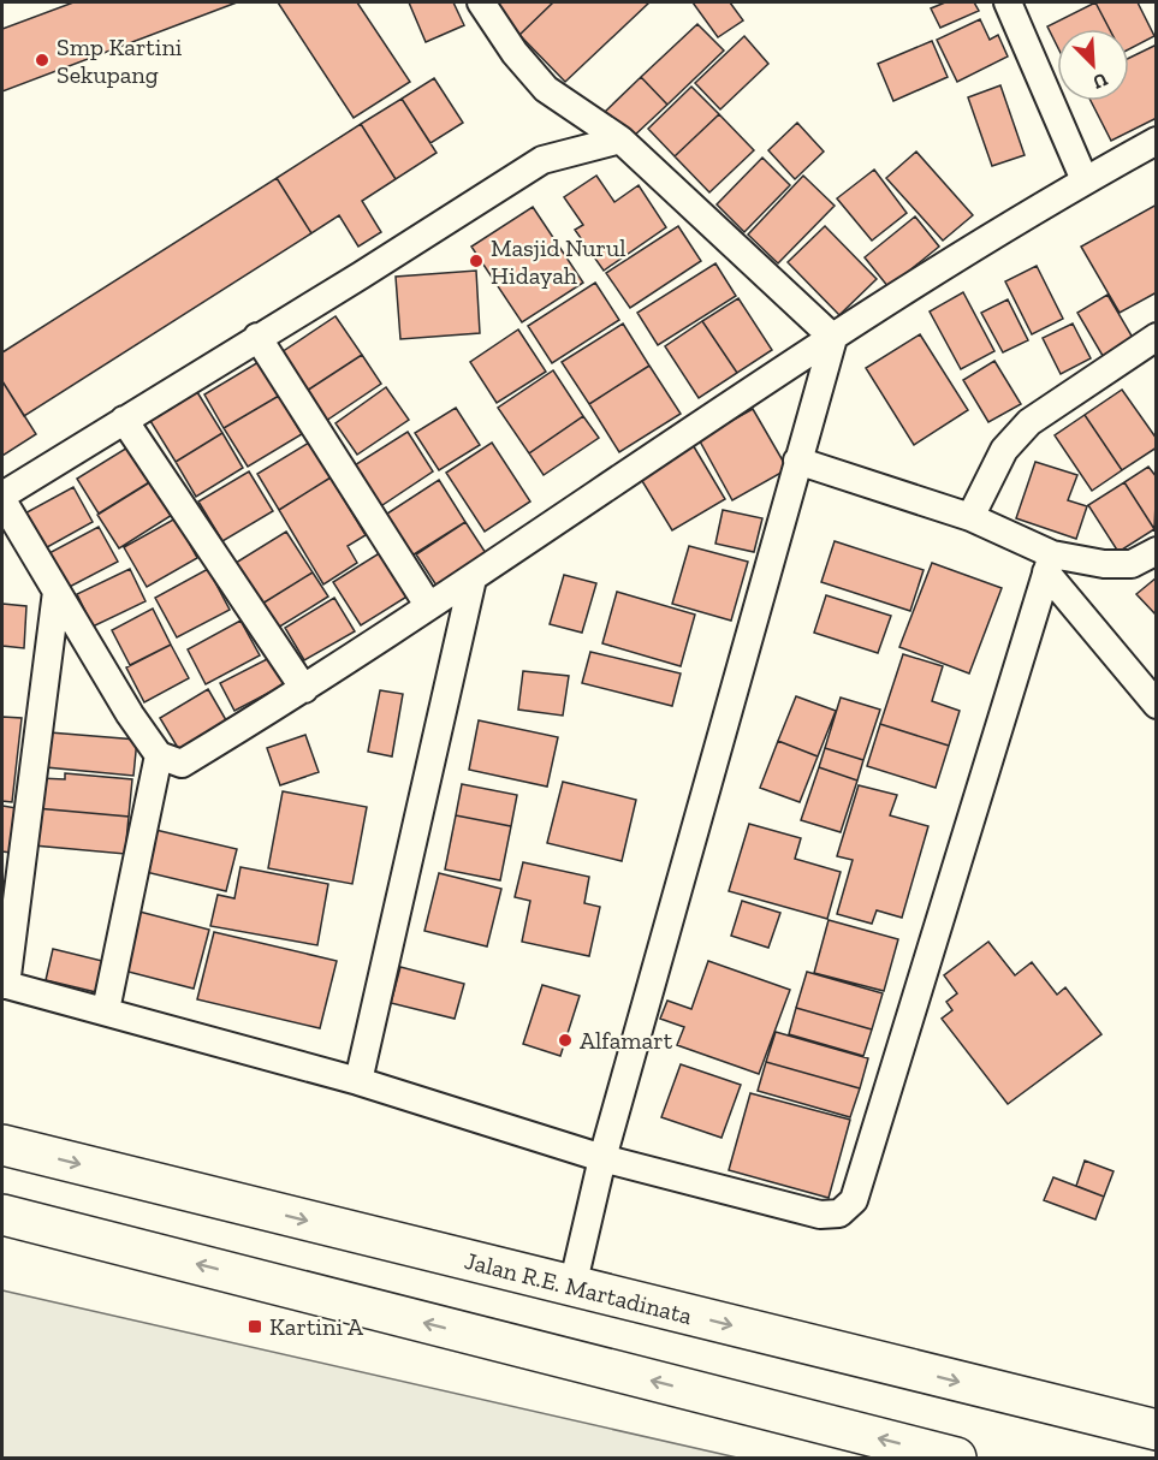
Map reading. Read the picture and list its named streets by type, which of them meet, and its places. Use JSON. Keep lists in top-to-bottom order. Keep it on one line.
{"streets":{"highway":["Jalan R.E. Martadinata"]},"places":{"other":["Smp Kartini Sekupang","Masjid Nurul Hidayah","Alfamart"],"transit":["Kartini A"]},"north":"bottom right"}
